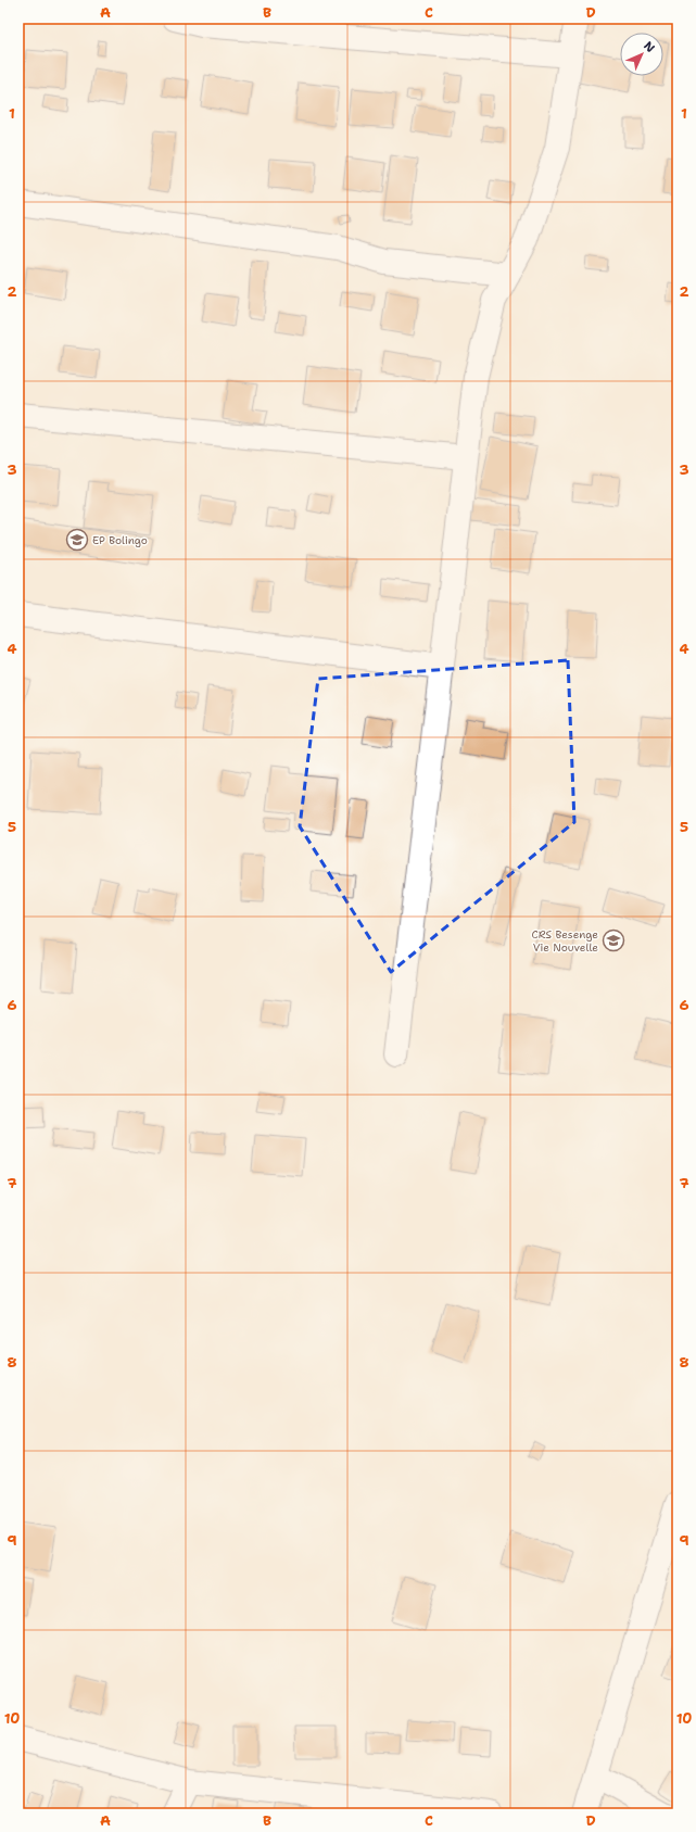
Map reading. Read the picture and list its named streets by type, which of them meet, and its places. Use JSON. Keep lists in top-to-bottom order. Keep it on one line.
{"places":{"school or university":["EP Bolingo","CRS Besenge Vie Nouvelle"]},"north":"top right","grid":{"columns":["A","B","C","D"],"rows":["1","2","3","4","5","6","7","8","9","10"]}}
